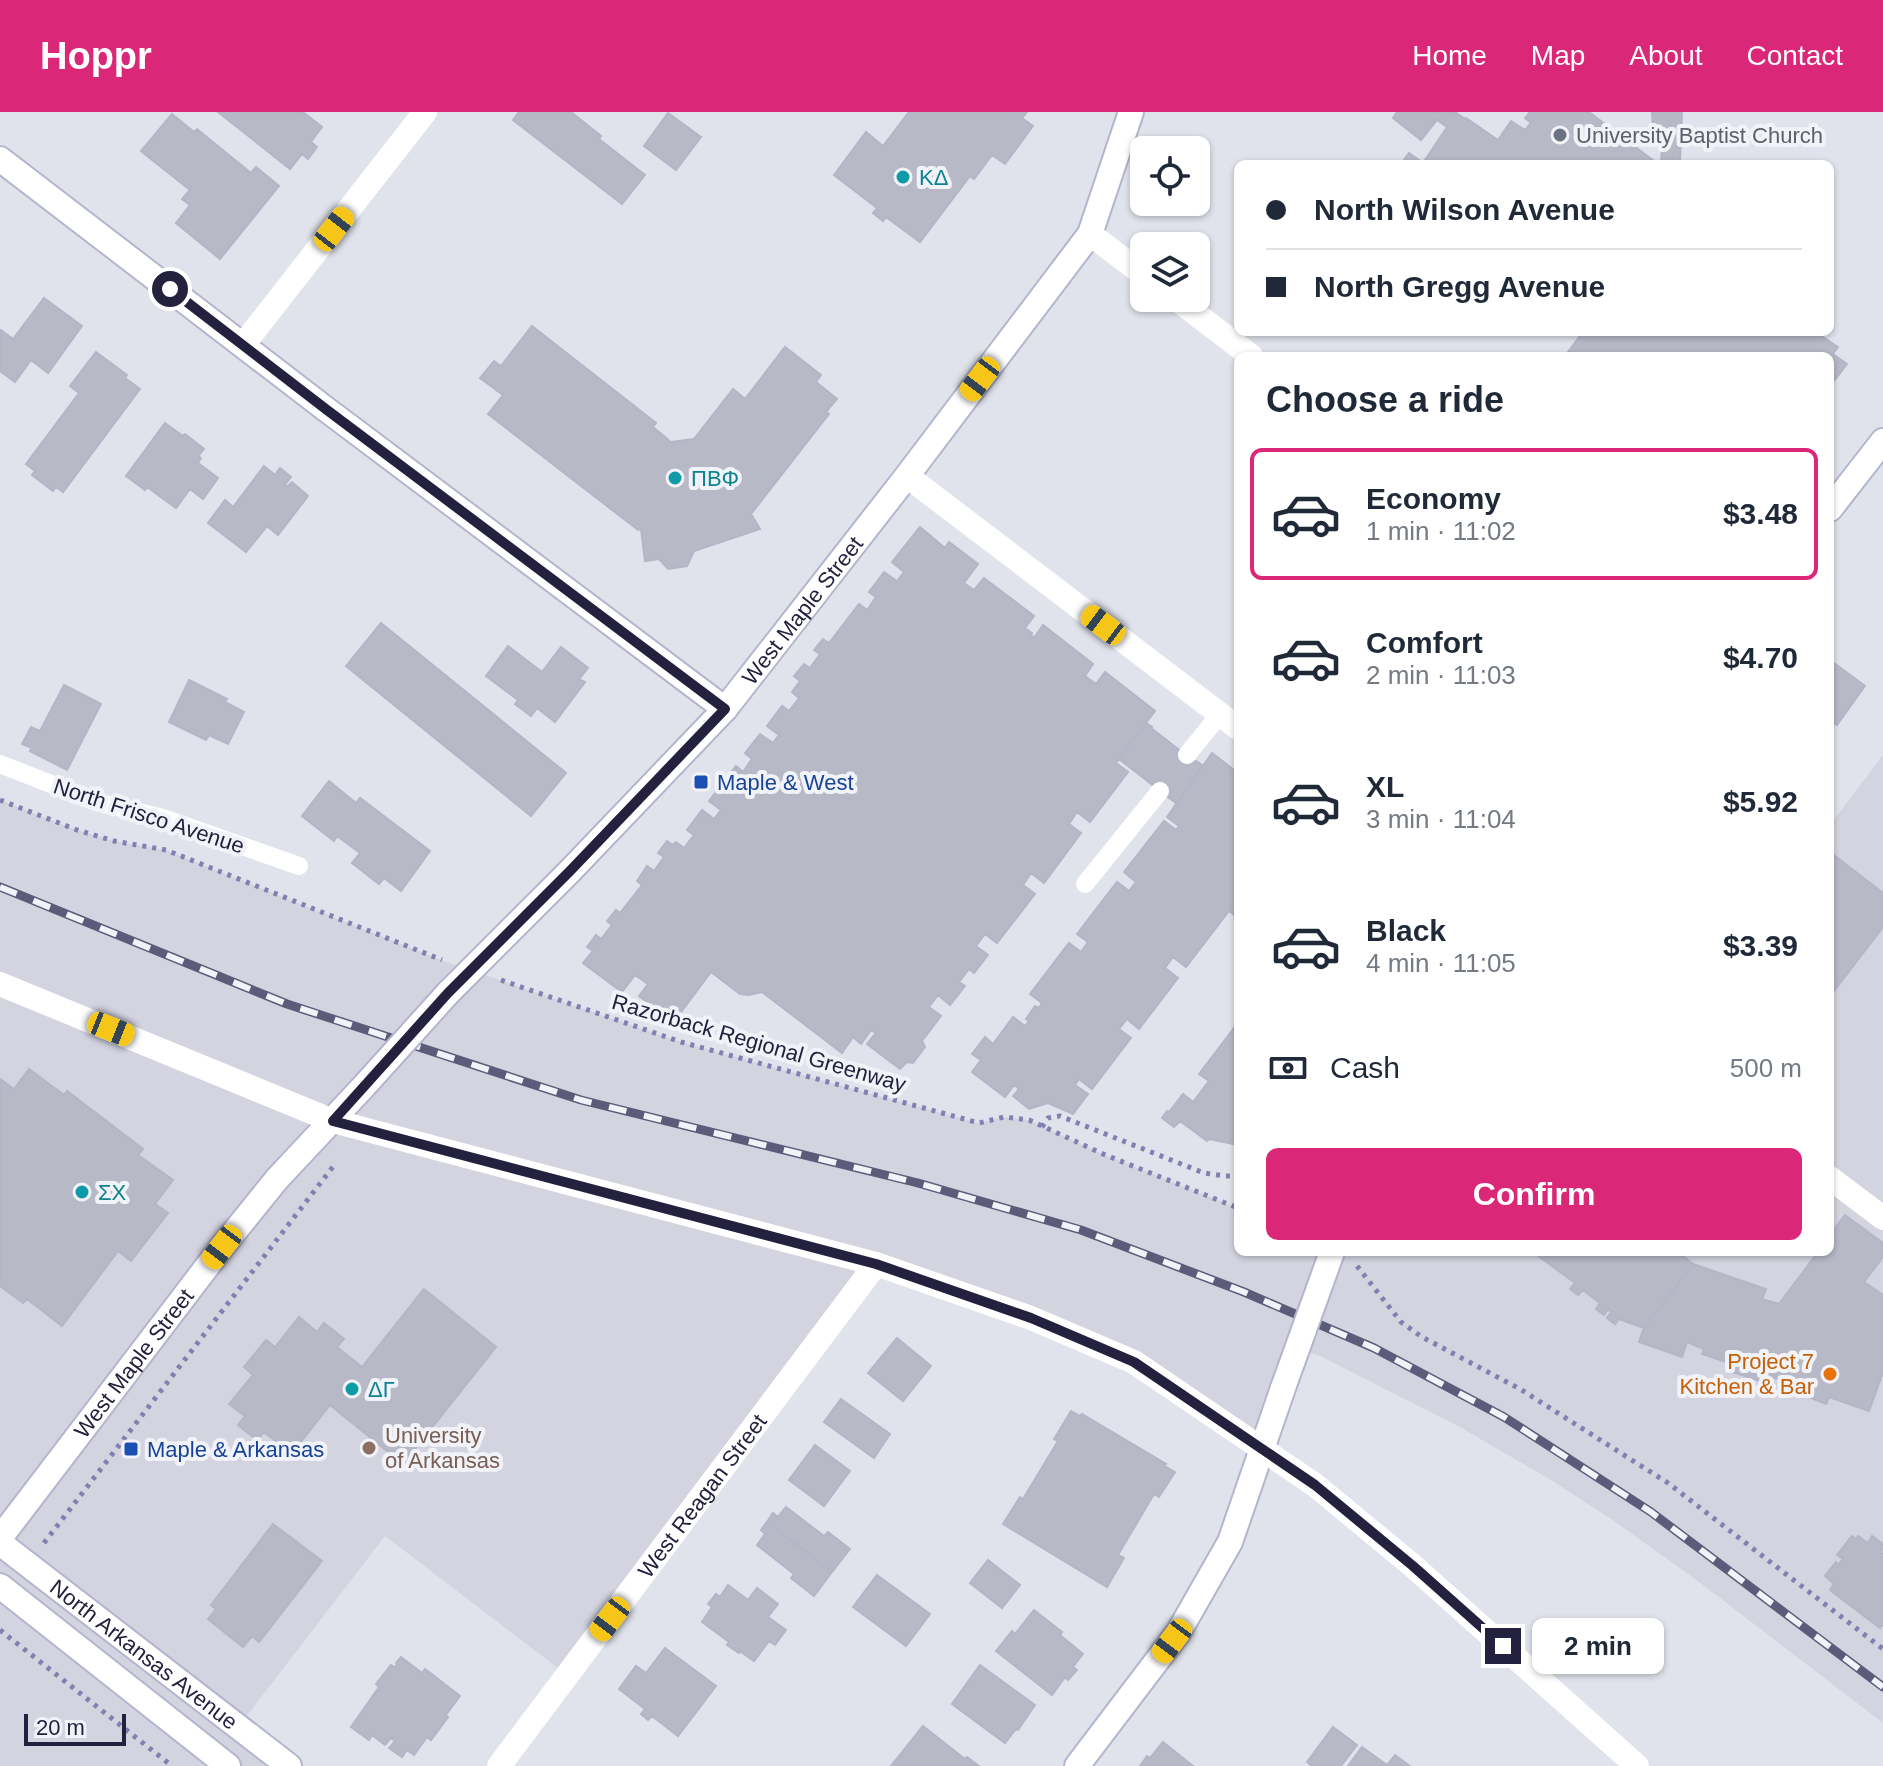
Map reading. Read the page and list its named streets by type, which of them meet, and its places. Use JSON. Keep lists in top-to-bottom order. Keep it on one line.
{"streets":{"street":["West Maple Street","West Reagan Street","North Arkansas Avenue"],"lane":["North Frisco Avenue"],"path":["Razorback Regional Greenway"]},"crossings":[["West Maple Street","Razorback Regional Greenway"],["West Maple Street","North Arkansas Avenue"]],"places":{"other":["University Baptist Church","ΚΔ","ΠΒΦ","ΣΧ","Project 7 Kitchen & Bar","ΔΓ","University of Arkansas"],"transit":["Maple & West","Maple & Arkansas"]},"scale_bar":"20 m","page":{"header":"Hoppr","nav":["Home","Map","About","Contact"],"banner":["North Wilson Avenue","North Gregg Avenue"],"heading":"Choose a ride","list":[{"name":"Economy","note":"1 min · 11:02","value":"$3.48"},{"name":"Comfort","note":"2 min · 11:03","value":"$4.70"},{"name":"XL","note":"3 min · 11:04","value":"$5.92"},{"name":"Black","note":"4 min · 11:05","value":"$3.39"}],"pay":["Cash","500 m"],"buttons":"Confirm","bubble":"2 min","scale":"20 m"}}
